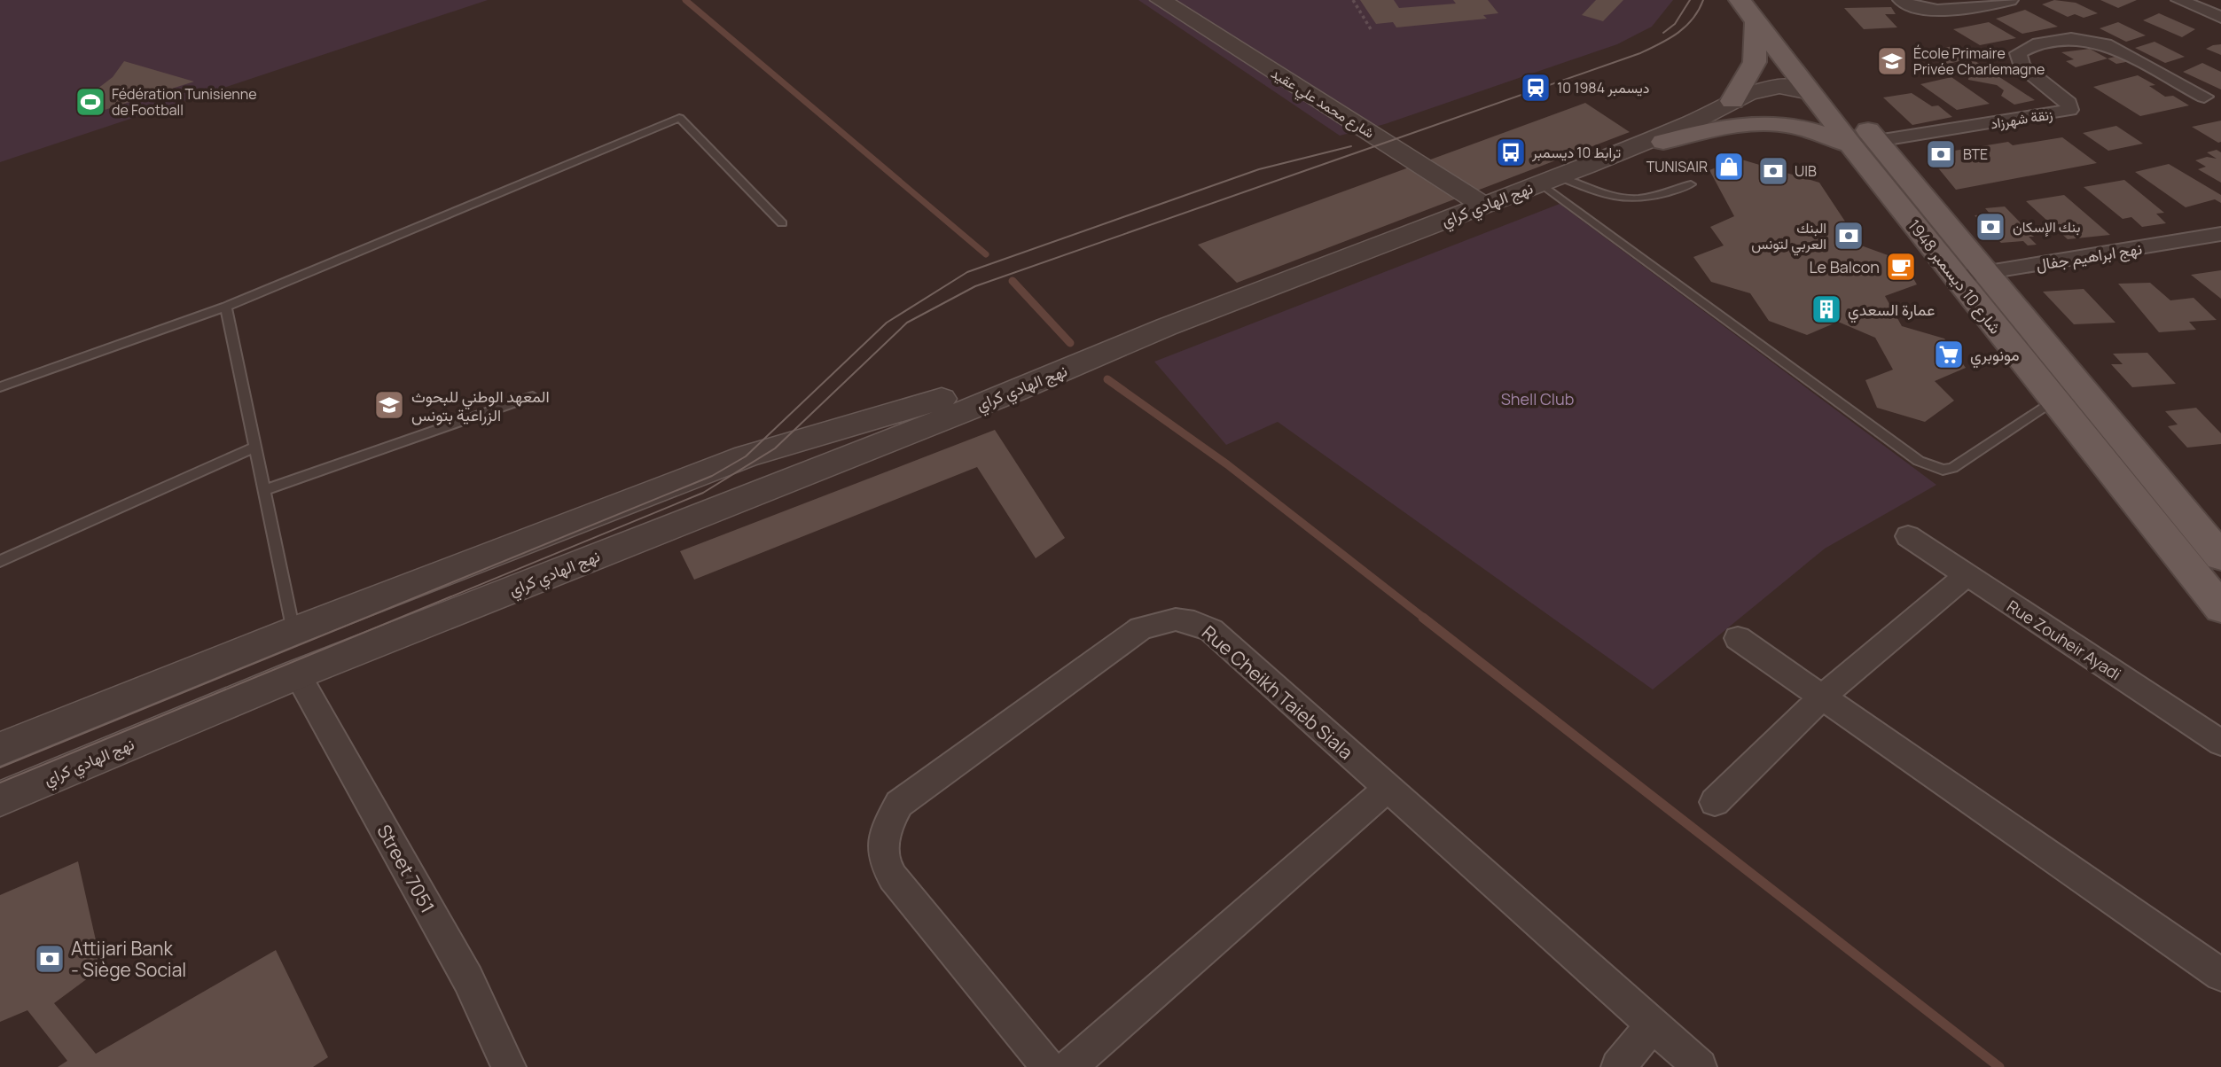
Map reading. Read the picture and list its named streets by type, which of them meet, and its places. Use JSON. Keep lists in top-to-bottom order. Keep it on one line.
{"streets":{"main road":["شارع 10 ديسمبر 1948"],"street":["شارع محمد علي عقيد","زنقة شهرزاد","نهج الهادي كراي","نهج ابراهيم جفال","Rue Zouheir Ayadi","Rue Cheikh Taieb Siala","Street 7051"]},"crossings":[["شارع محمد علي عقيد","نهج الهادي كراي"],["زنقة شهرزاد","شارع 10 ديسمبر 1948"],["نهج الهادي كراي","شارع 10 ديسمبر 1948"],["نهج الهادي كراي","Street 7051"],["نهج ابراهيم جفال","شارع 10 ديسمبر 1948"]],"parks":["Shell Club"],"places":{"school or university":["École Primaire Privée Charlemagne","المعهد الوطني للبحوث الزراعية بتونس"],"station":["10 ديسمبر 1984"],"sports":["Fédération Tunisienne de Football"],"bus stop":["ترابط 10 ديسمبر"],"bank":["BTE","UIB","بنك الإسكان","البنك العربي لتونس","Attijari Bank - Siège Social"],"shop":["TUNISAIR"],"cafe":["Le Balcon"],"building":["عمارة السعدي"],"supermarket":["مونوبري"]}}
